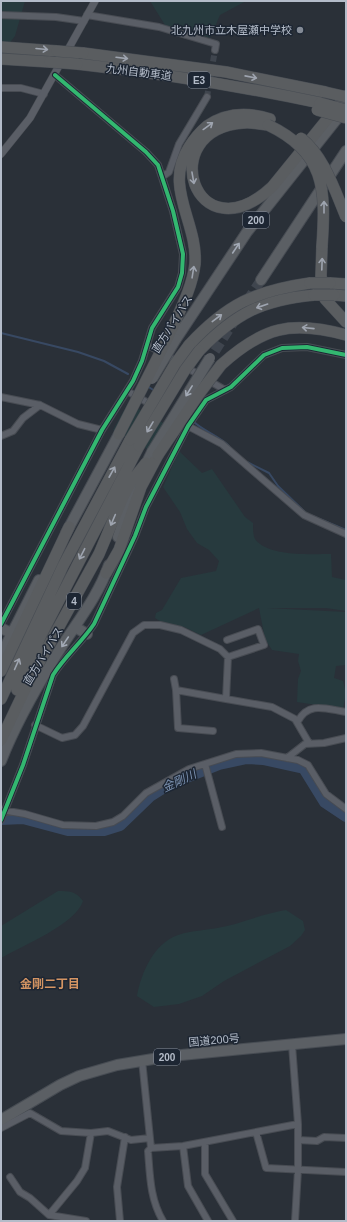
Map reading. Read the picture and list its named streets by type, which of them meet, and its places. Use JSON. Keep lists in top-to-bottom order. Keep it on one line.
{"streets":{"highway":["九州自動車道","E3","200","直方バイパス","4","国道200号"]},"crossings":[["直方バイパス","4"]],"districts":["金剛二丁目"],"water":["金剛川"],"places":["北九州市立木屋瀬中学校"]}
